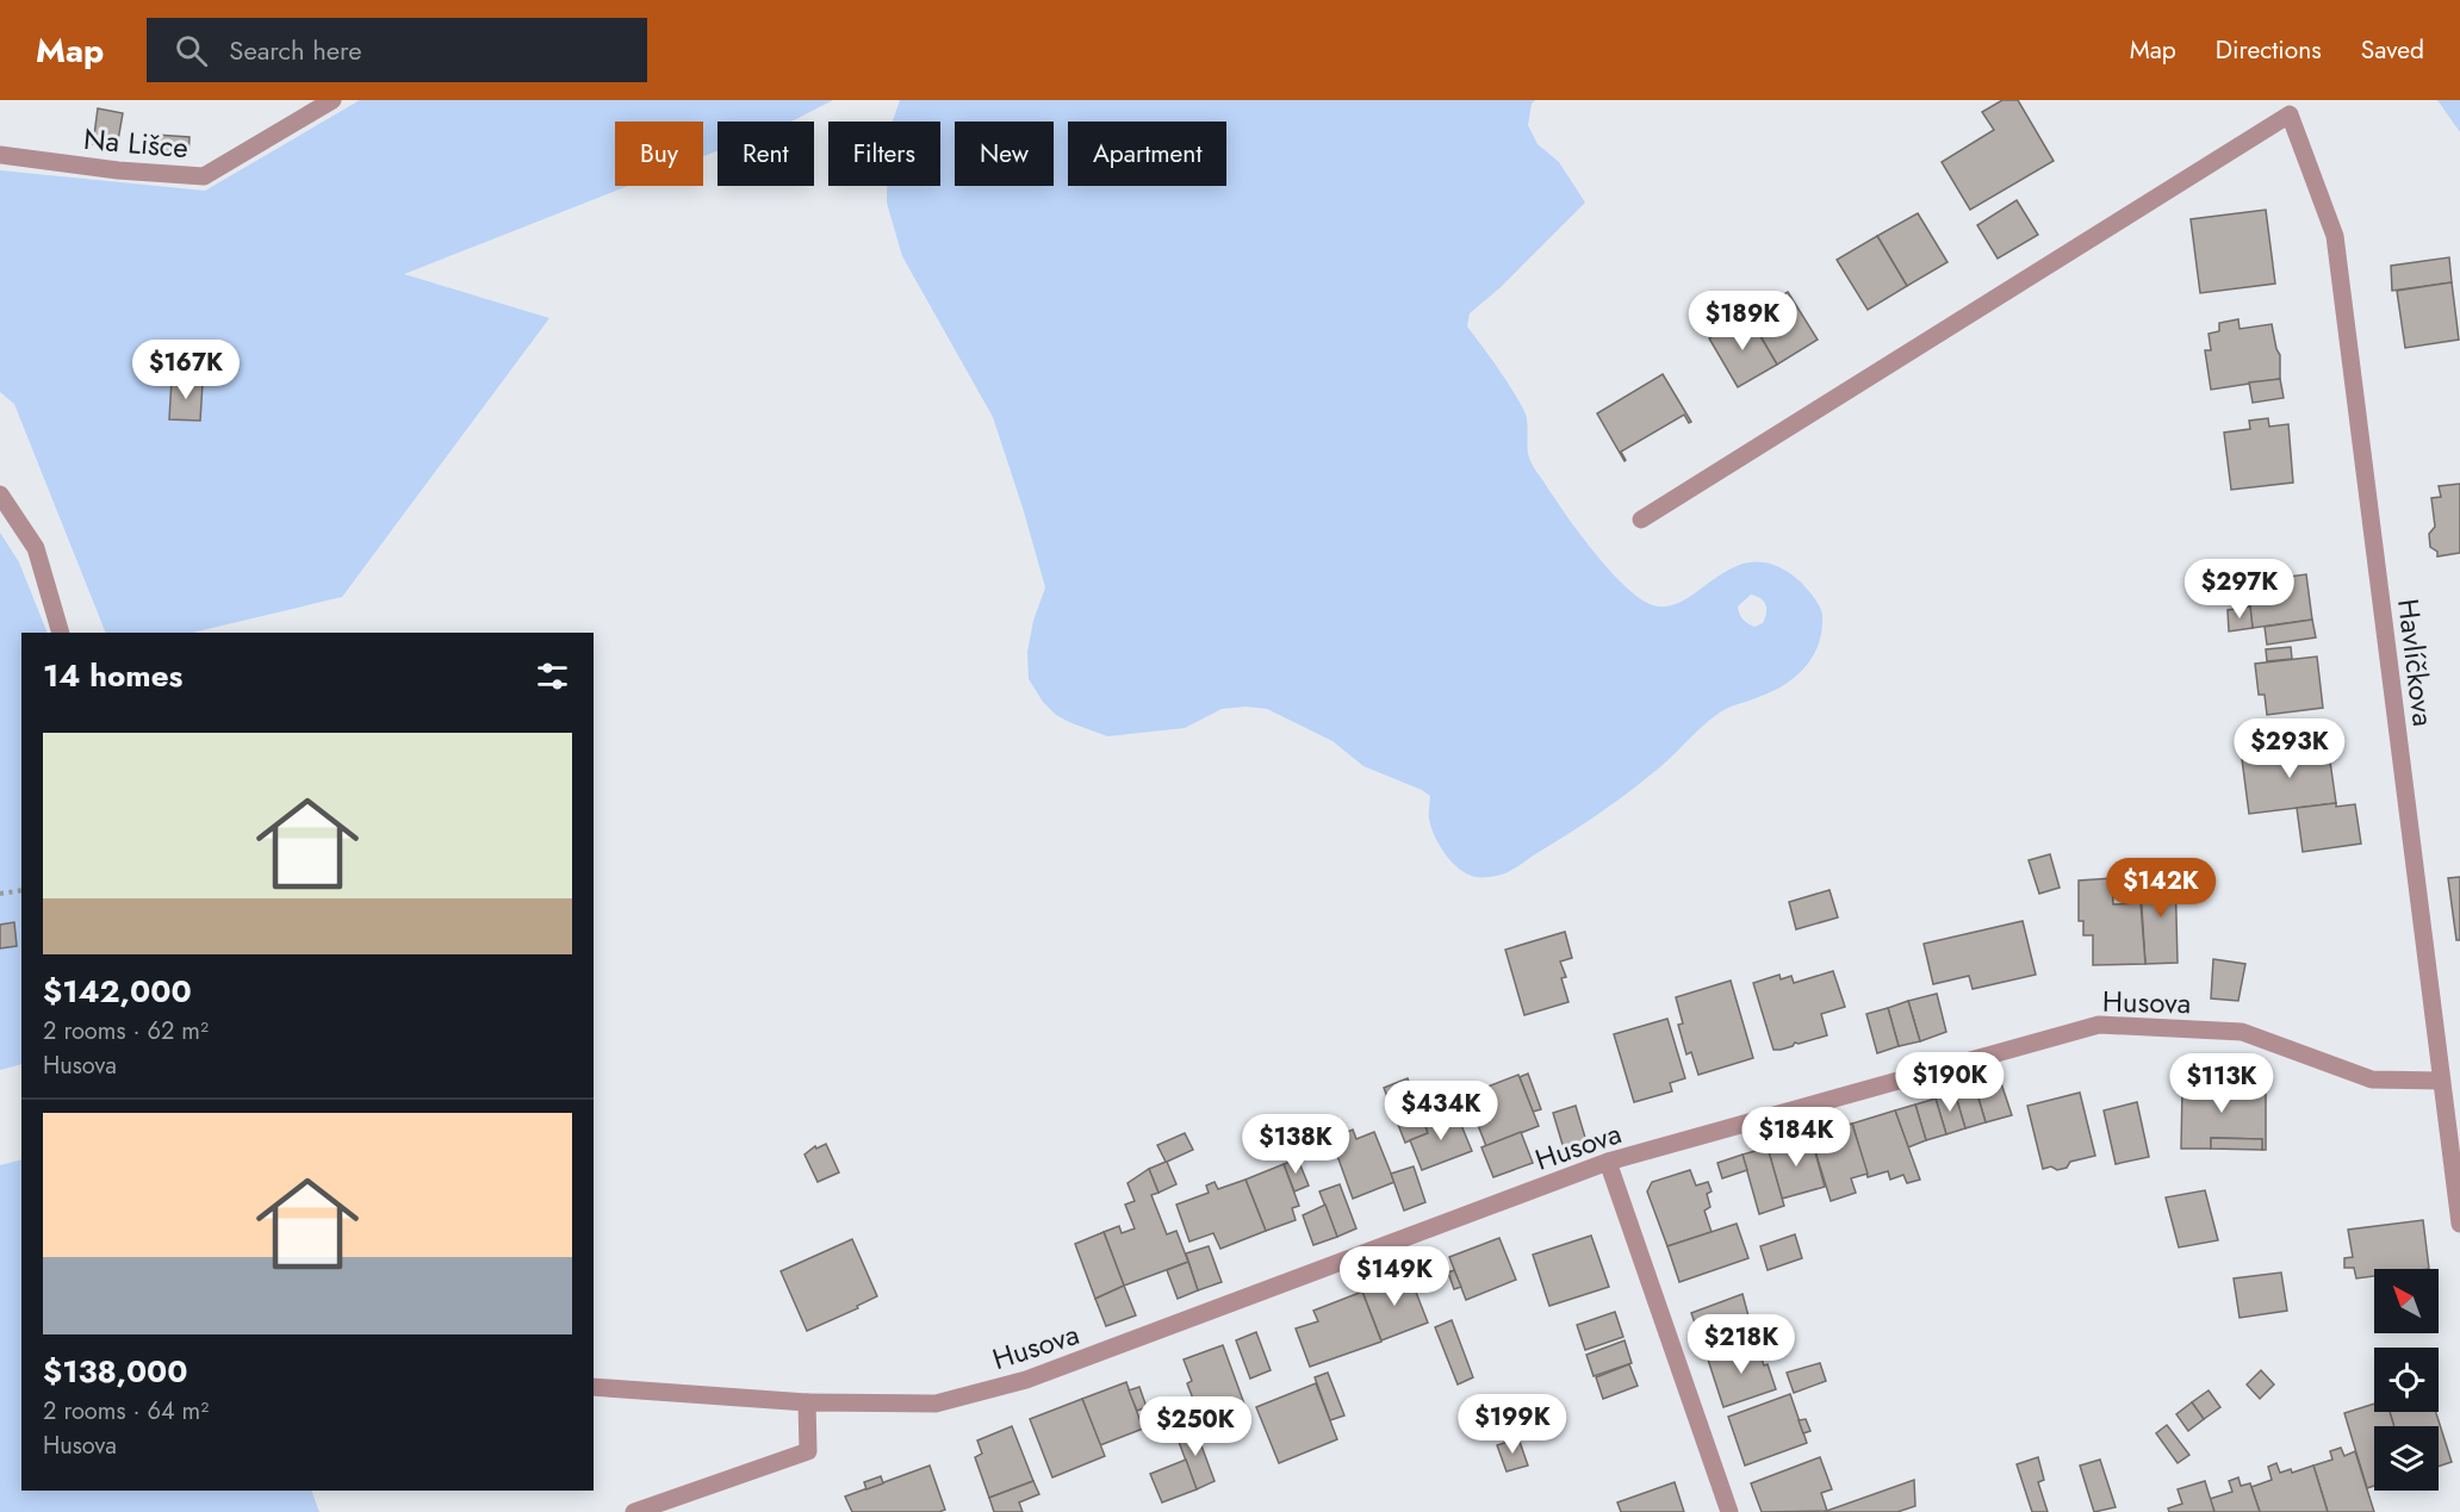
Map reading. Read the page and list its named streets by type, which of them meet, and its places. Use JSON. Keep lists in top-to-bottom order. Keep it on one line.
{"streets":{"street":["Na Lišce","Havlíčkova","Husova"]},"crossings":[["Havlíčkova","Husova"]],"north":"top left","page":{"header":"Map","search":"Search here","nav":["Map","Directions","Saved"],"chip":["Buy","Rent","Filters","New","Apartment"],"price":["$189K","$167K","$297K","$293K","$142K","$190K","$113K","$434K","$184K","$138K","$149K","$218K","$199K","$250K"],"heading":"14 homes","list":[{"name":"$142,000","note":"2 rooms · 62 m² · Husova"},{"name":"$138,000","note":"2 rooms · 64 m² · Husova"}]}}
